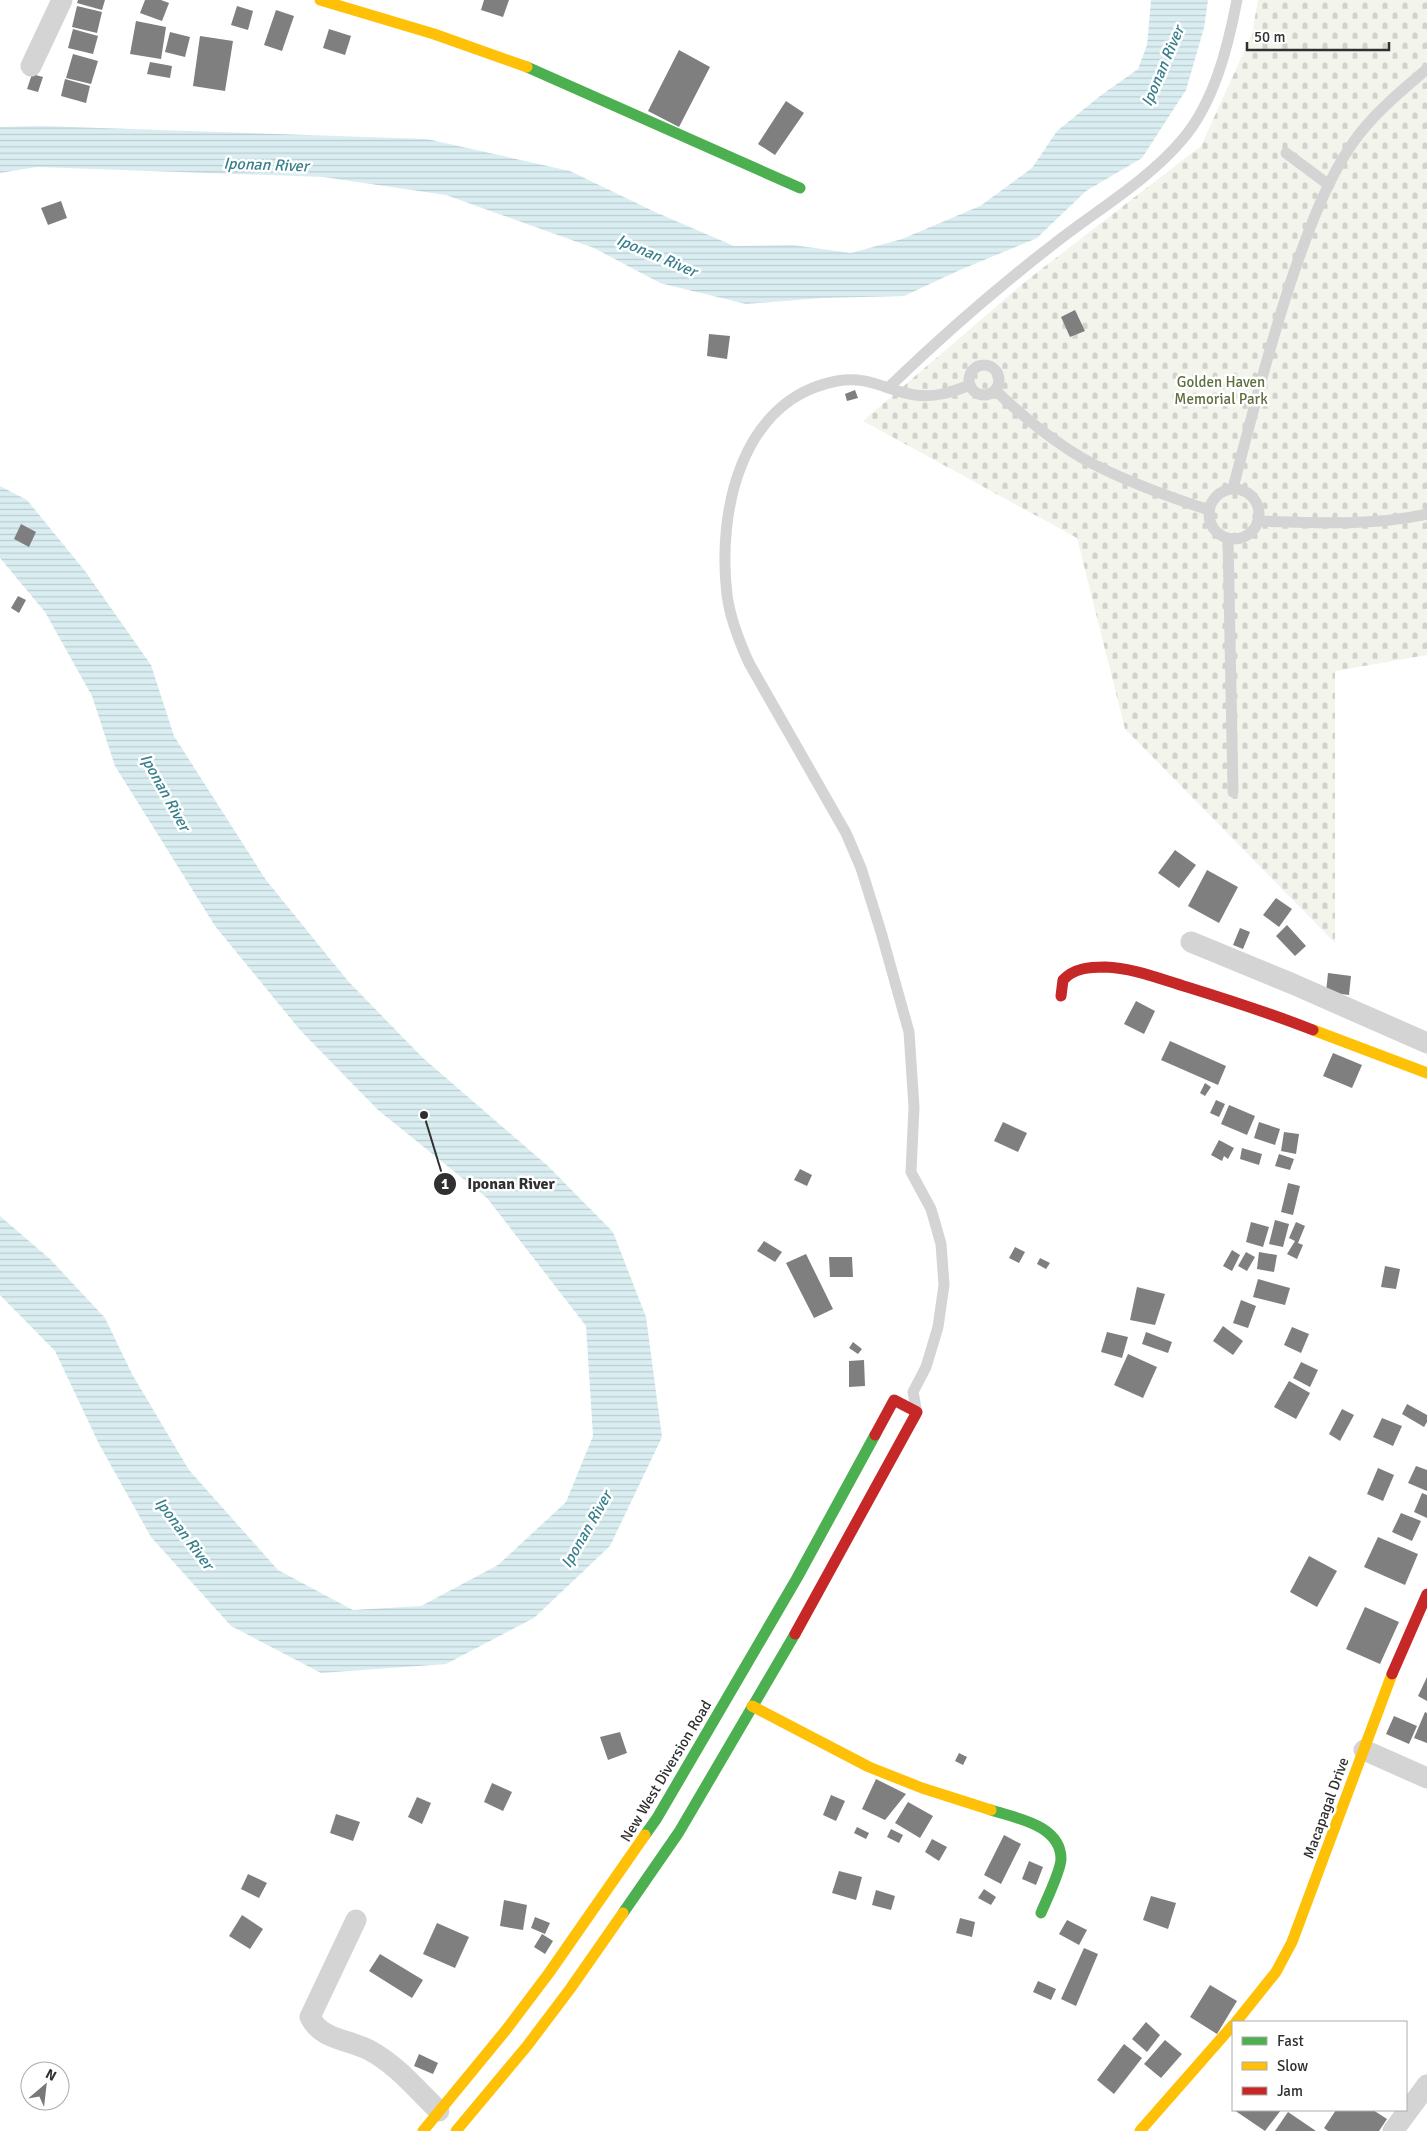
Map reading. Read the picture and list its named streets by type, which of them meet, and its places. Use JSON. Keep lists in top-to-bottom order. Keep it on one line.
{"streets":{"street":["New West Diversion Road","Macapagal Drive"]},"water":["Iponan River"],"parks":["Golden Haven Memorial Park"],"places":["Iponan River"],"legend":["Fast","Slow","Jam"],"scale_bar":"50 m","north":"top right"}
